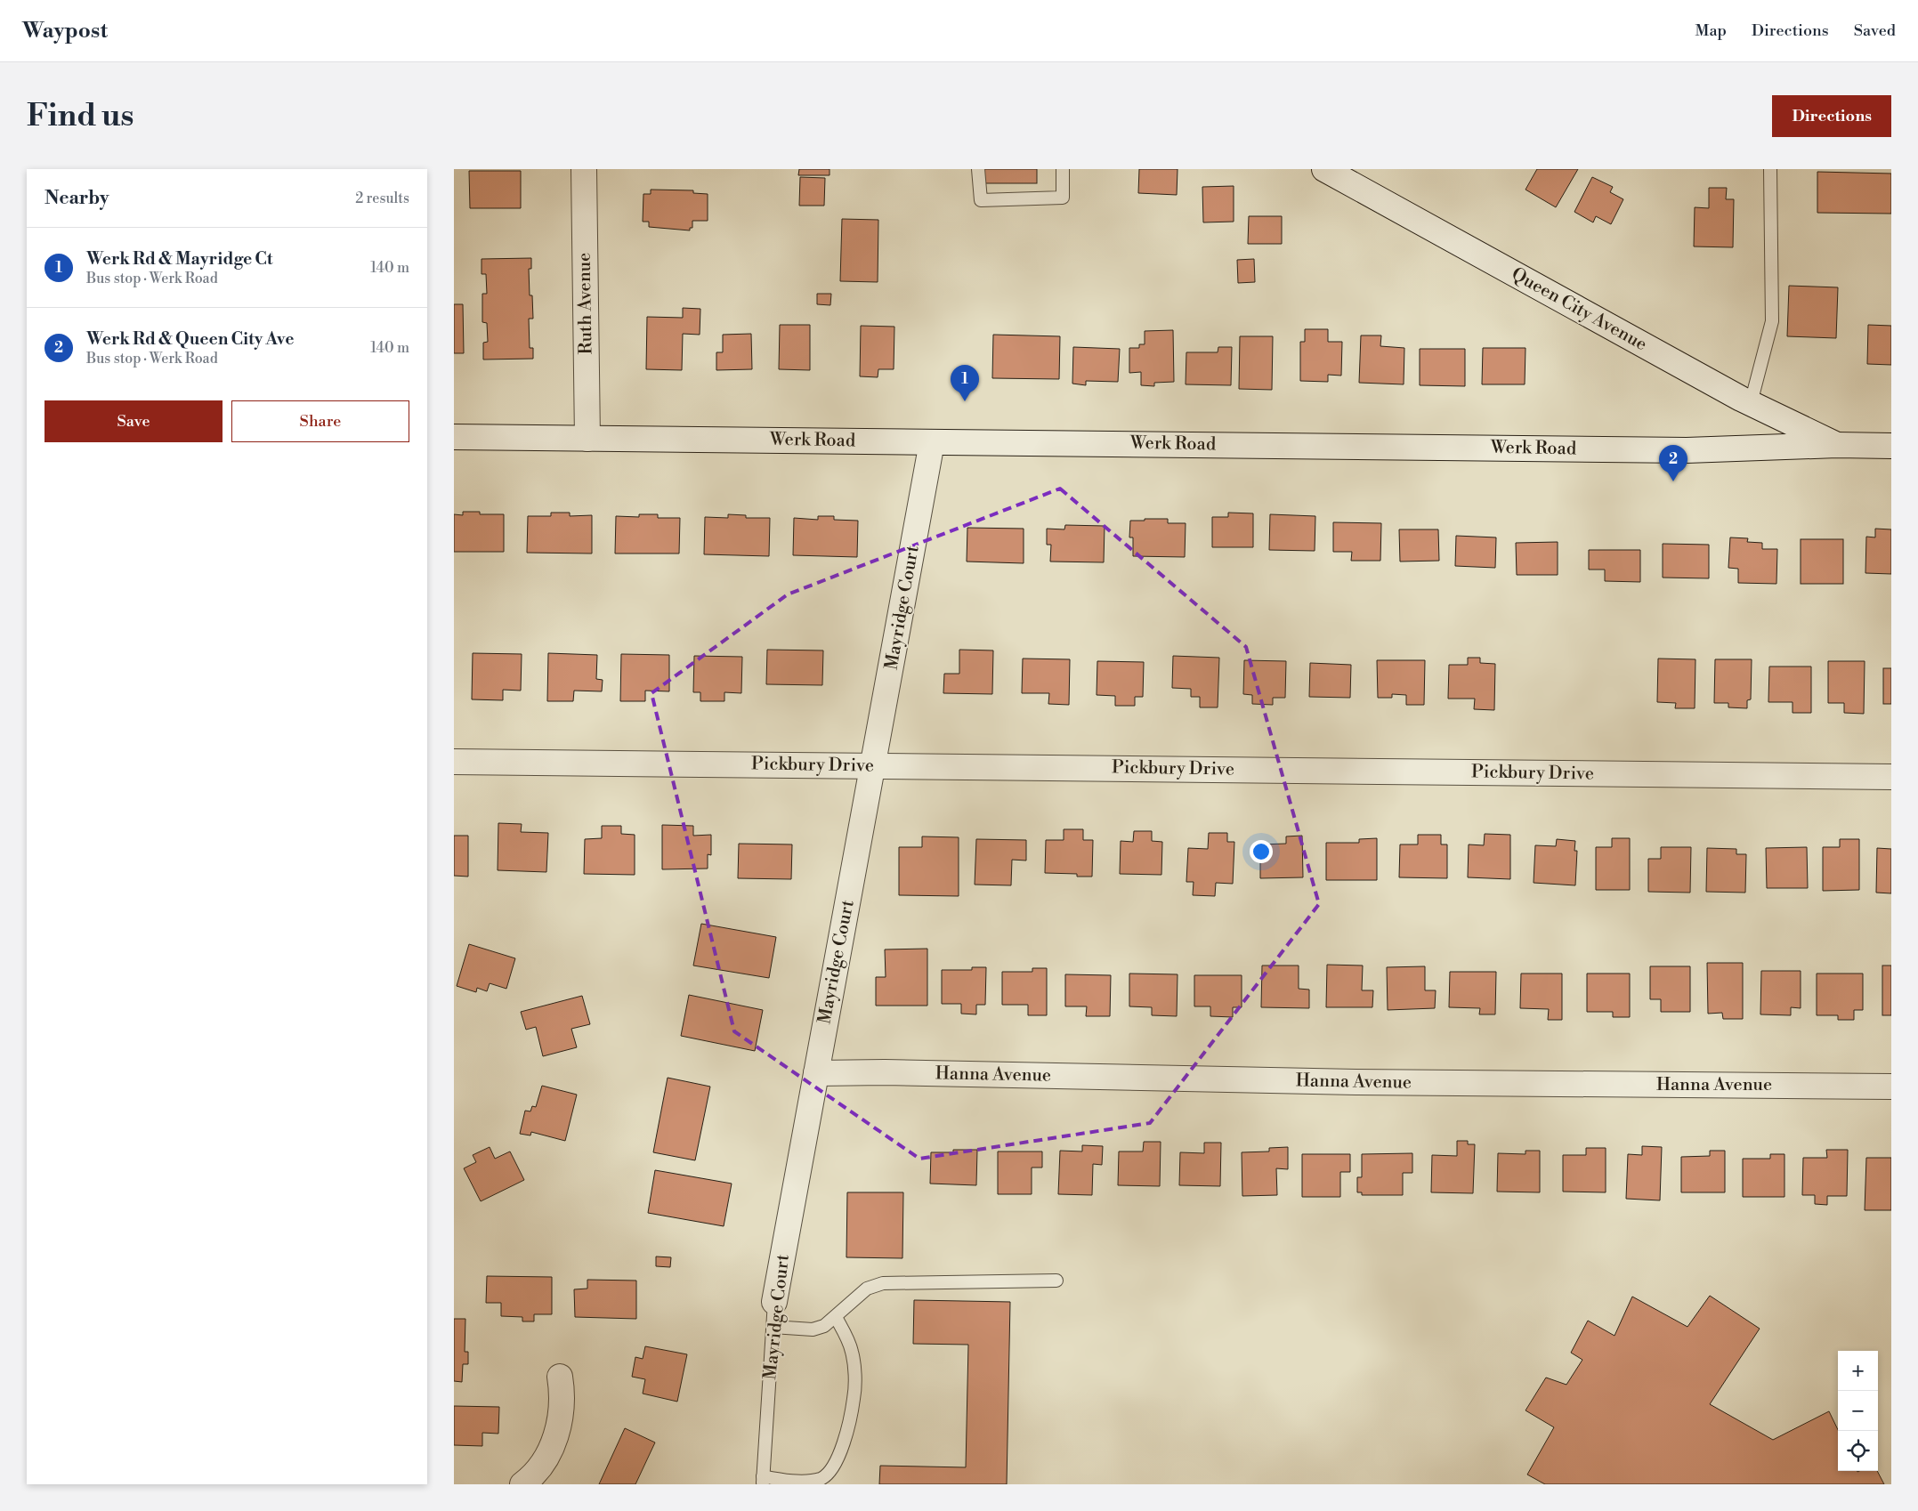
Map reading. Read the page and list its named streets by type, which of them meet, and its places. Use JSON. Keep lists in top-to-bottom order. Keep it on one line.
{"streets":{"street":["Ruth Avenue","Queen City Avenue","Werk Road","Mayridge Court","Pickbury Drive","Hanna Avenue"]},"crossings":[["Ruth Avenue","Werk Road"],["Queen City Avenue","Werk Road"],["Werk Road","Mayridge Court"],["Mayridge Court","Pickbury Drive"],["Mayridge Court","Hanna Avenue"]],"page":{"header":"Waypost","nav":["Map","Directions","Saved"],"buttons":["Directions",["Save","Share"]],"title":"Find us","heading":["Nearby","2 results"],"list":[{"mark":"1","name":"Werk Rd & Mayridge Ct","note":"Bus stop · Werk Road","value":"140 m"},{"mark":"2","name":"Werk Rd & Queen City Ave","note":"Bus stop · Werk Road","value":"140 m"}],"pins":["1","2"],"map_buttons":["+","−"]}}
